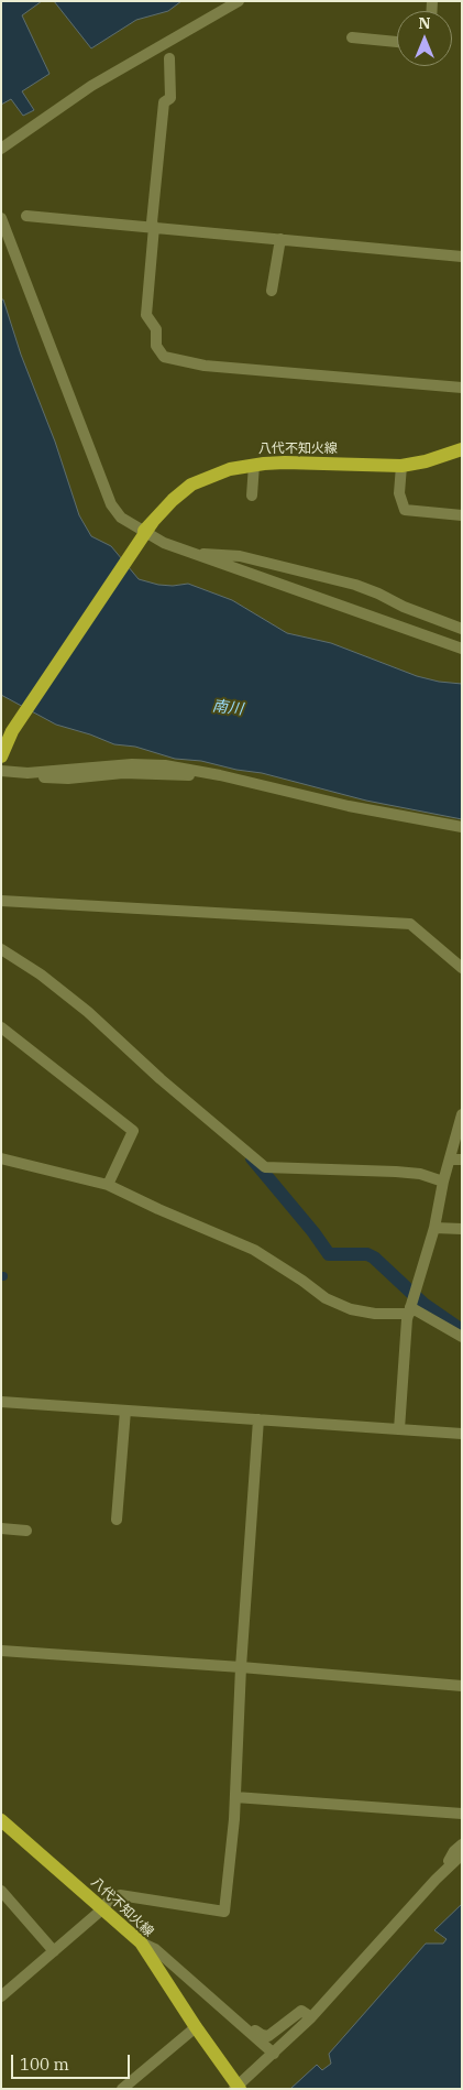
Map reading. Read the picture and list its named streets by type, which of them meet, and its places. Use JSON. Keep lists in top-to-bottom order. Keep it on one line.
{"streets":{"main road":["八代不知火線"]},"water":["南川"],"scale_bar":"100 m","north":"top"}
